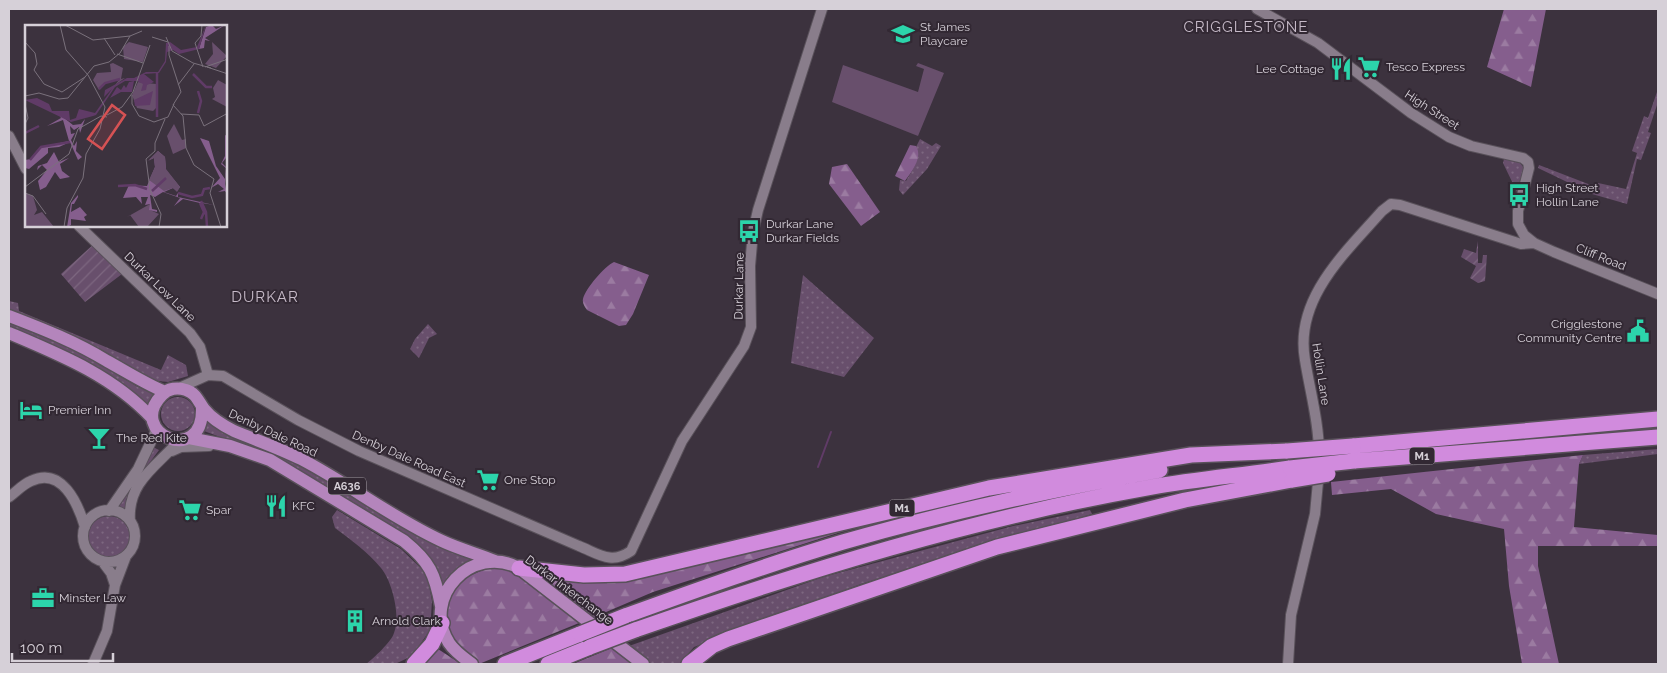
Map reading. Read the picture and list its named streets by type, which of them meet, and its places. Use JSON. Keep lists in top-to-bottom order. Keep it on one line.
{"streets":{"highway":["M1"],"main road":["Denby Dale Road","A636","Durkar Interchange"],"street":["High Street","Cliff Road","Durkar Lane","Durkar Low Lane","Hollin Lane","Denby Dale Road East"]},"crossings":[["High Street","Cliff Road"],["High Street","Hollin Lane"],["Cliff Road","Hollin Lane"],["Durkar Lane","Denby Dale Road East"],["Durkar Low Lane","Denby Dale Road East"],["Denby Dale Road","A636"],["Denby Dale Road","Durkar Interchange"],["M1","Durkar Interchange"]],"districts":["CRIGGLESTONE","DURKAR"],"places":{"school or university":["St James Playcare"],"supermarket":["Tesco Express","One Stop","Spar"],"restaurant":["Lee Cottage","KFC"],"bus stop":["High Street Hollin Lane","Durkar Lane Durkar Fields"],"public building":["Crigglestone Community Centre"],"hotel":["Premier Inn"],"bar":["The Red Kite"],"office":["Minster Law"],"building":["Arnold Clark"]},"scale_bar":"100 m"}
